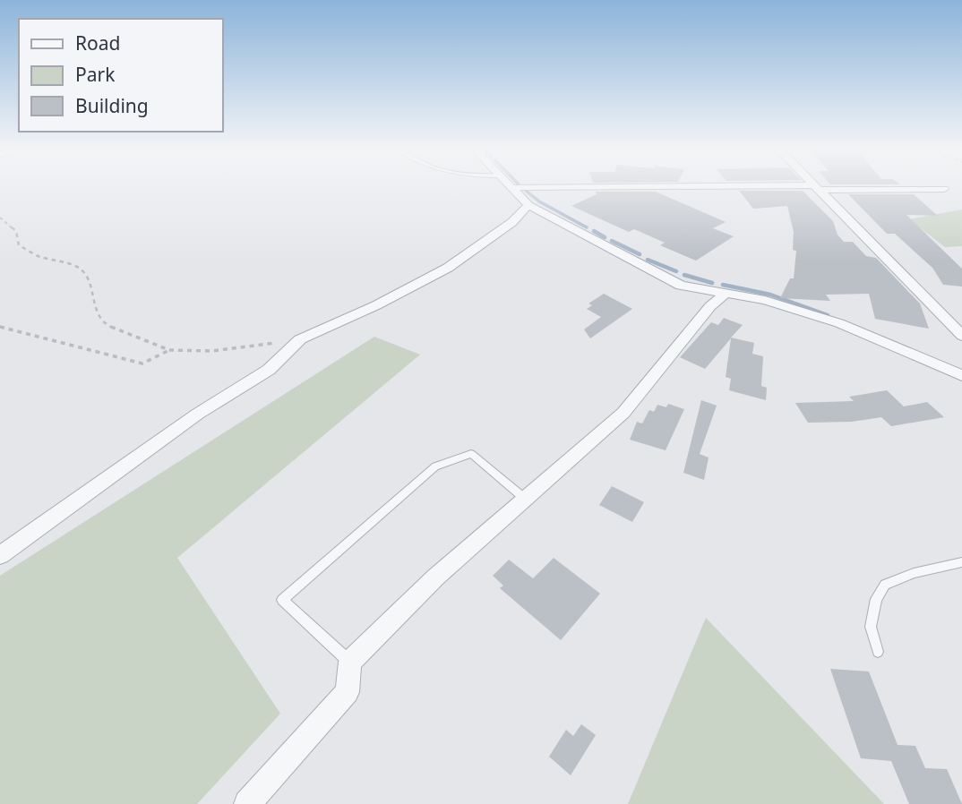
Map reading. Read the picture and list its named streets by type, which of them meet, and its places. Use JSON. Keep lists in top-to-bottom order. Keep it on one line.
{"legend":["Road","Park","Building"]}
